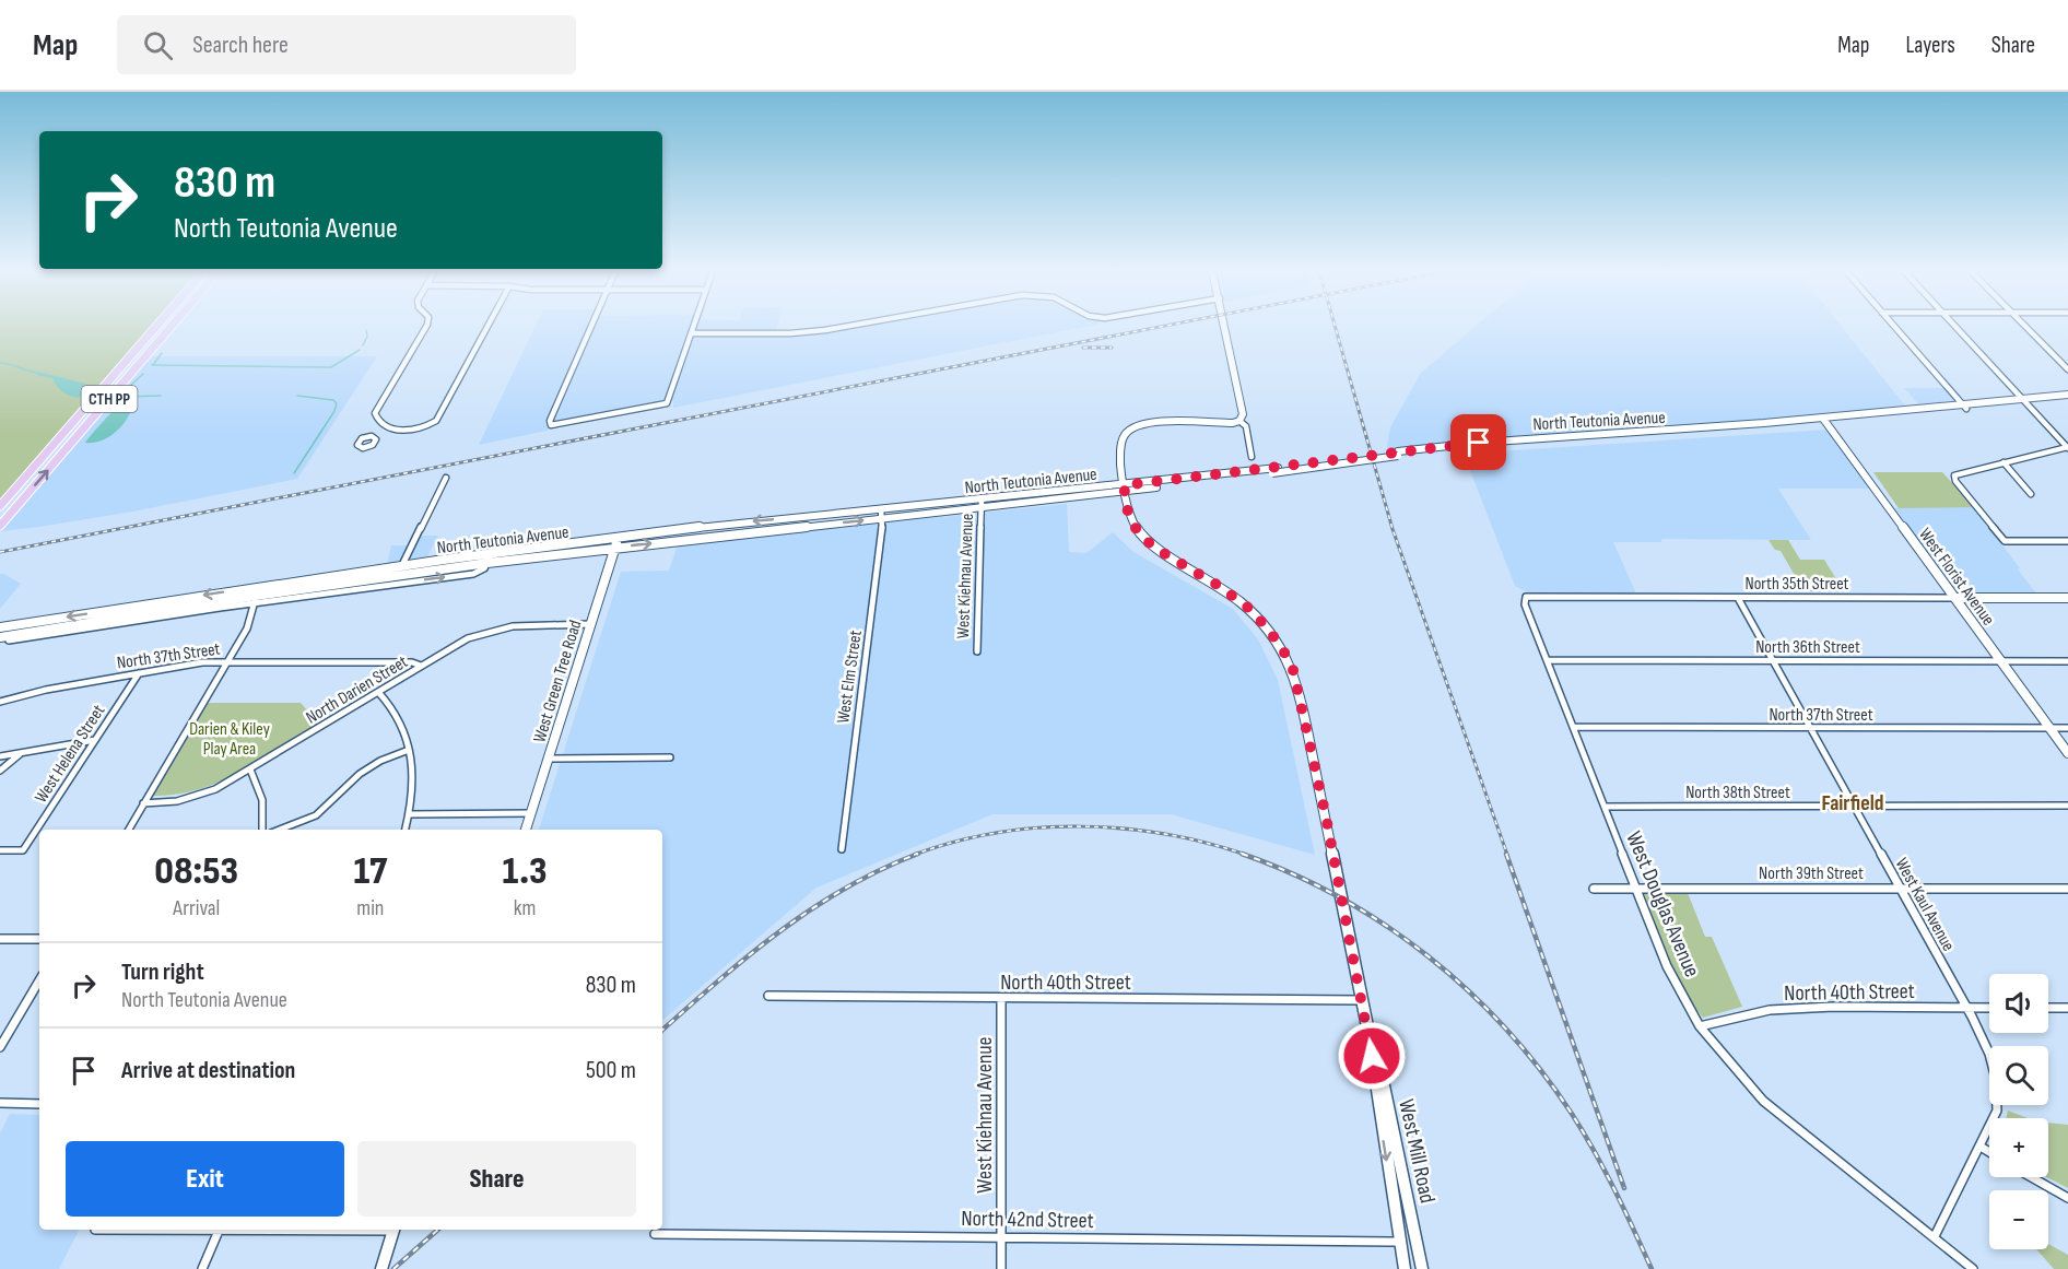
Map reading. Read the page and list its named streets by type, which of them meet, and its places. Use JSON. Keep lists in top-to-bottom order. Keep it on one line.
{"streets":{"main road":["CTH PP","North Teutonia Avenue","West Florist Avenue","North 35th Street","West Green Tree Road","West Mill Road"],"street":["West Kiehnau Avenue","North 36th Street","North 37th Street","West Elm Street","North Darien Street","West Helena Street","North 38th Street","North 39th Street","West Douglas Avenue","West Kaul Avenue","North 40th Street","North 42nd Street"]},"crossings":[["North Teutonia Avenue","West Kiehnau Avenue"],["North Teutonia Avenue","West Florist Avenue"],["North Teutonia Avenue","West Elm Street"],["North Teutonia Avenue","West Green Tree Road"],["North Teutonia Avenue","West Mill Road"],["West Kiehnau Avenue","North 40th Street"],["West Kiehnau Avenue","North 42nd Street"],["West Florist Avenue","North 35th Street"],["West Florist Avenue","North 36th Street"],["West Florist Avenue","North 37th Street"],["North 35th Street","West Douglas Avenue"],["North 35th Street","West Kaul Avenue"],["North 36th Street","West Douglas Avenue"],["North 36th Street","West Kaul Avenue"],["North 37th Street","North Darien Street"],["North 37th Street","West Helena Street"],["North 37th Street","West Douglas Avenue"],["North 37th Street","West Kaul Avenue"],["West Green Tree Road","North Darien Street"],["North 38th Street","West Douglas Avenue"],["North 38th Street","West Kaul Avenue"],["North 39th Street","West Douglas Avenue"],["North 39th Street","West Kaul Avenue"],["West Douglas Avenue","West Kaul Avenue"],["West Douglas Avenue","North 40th Street"],["West Kaul Avenue","North 40th Street"],["North 40th Street","West Mill Road"],["West Mill Road","North 42nd Street"]],"districts":["Fairfield"],"parks":["Darien & Kiley Play Area"],"page":{"header":"Map","search":"Search here","nav":["Map","Layers","Share"],"turn":["830 m","North Teutonia Avenue"],"eta":["08:53","Arrival","17","min","1.3","km"],"list":[{"name":"Turn right","note":"North Teutonia Avenue","value":"830 m"},{"name":"Arrive at destination","value":"500 m"}],"map_buttons":["+","−"],"buttons":["Exit","Share"]}}
